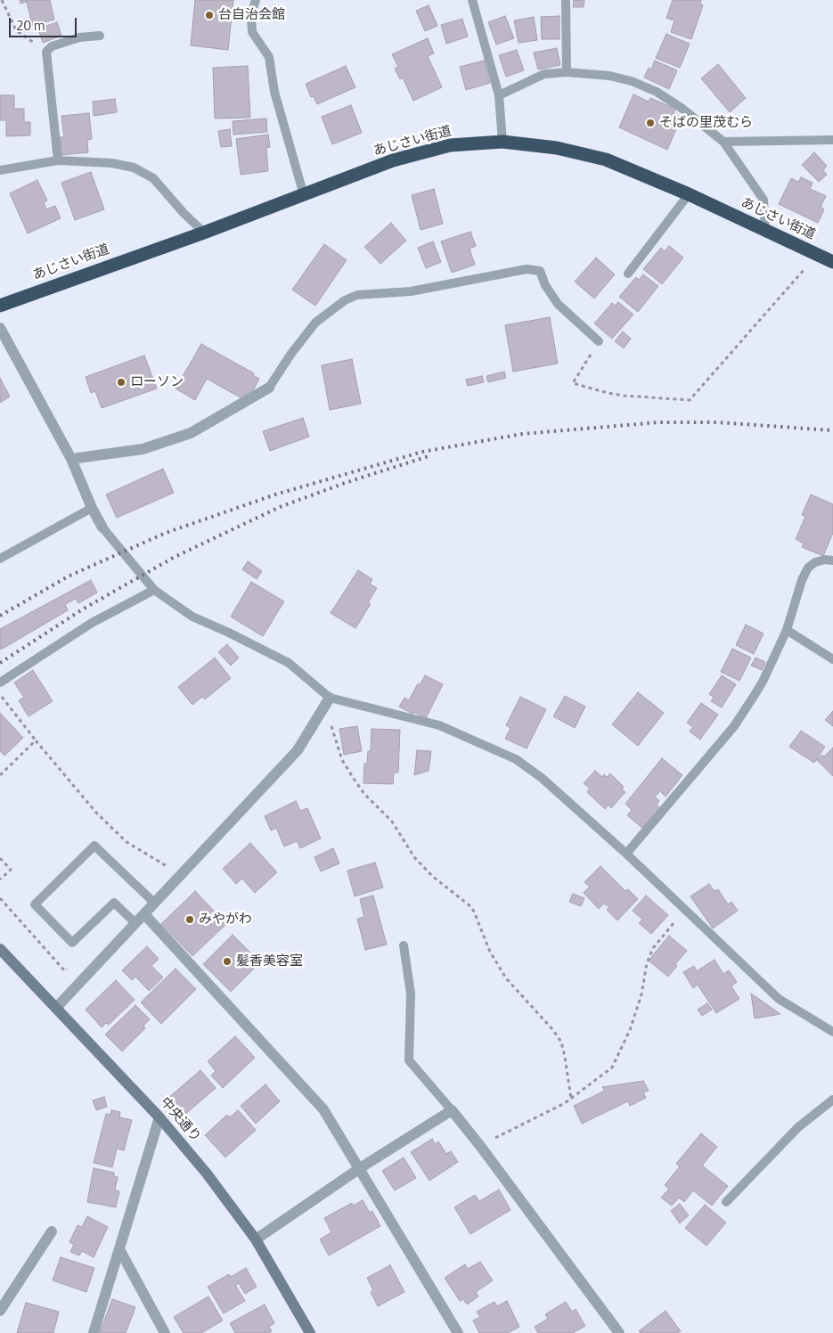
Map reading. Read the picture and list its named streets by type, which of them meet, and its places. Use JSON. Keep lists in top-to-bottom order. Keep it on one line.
{"streets":{"highway":["あじさい街道"],"street":["中央通り"]},"places":["台自治会館","そばの里茂むら","ローソン","みやがわ","髪香美容室"],"scale_bar":"20 m"}
